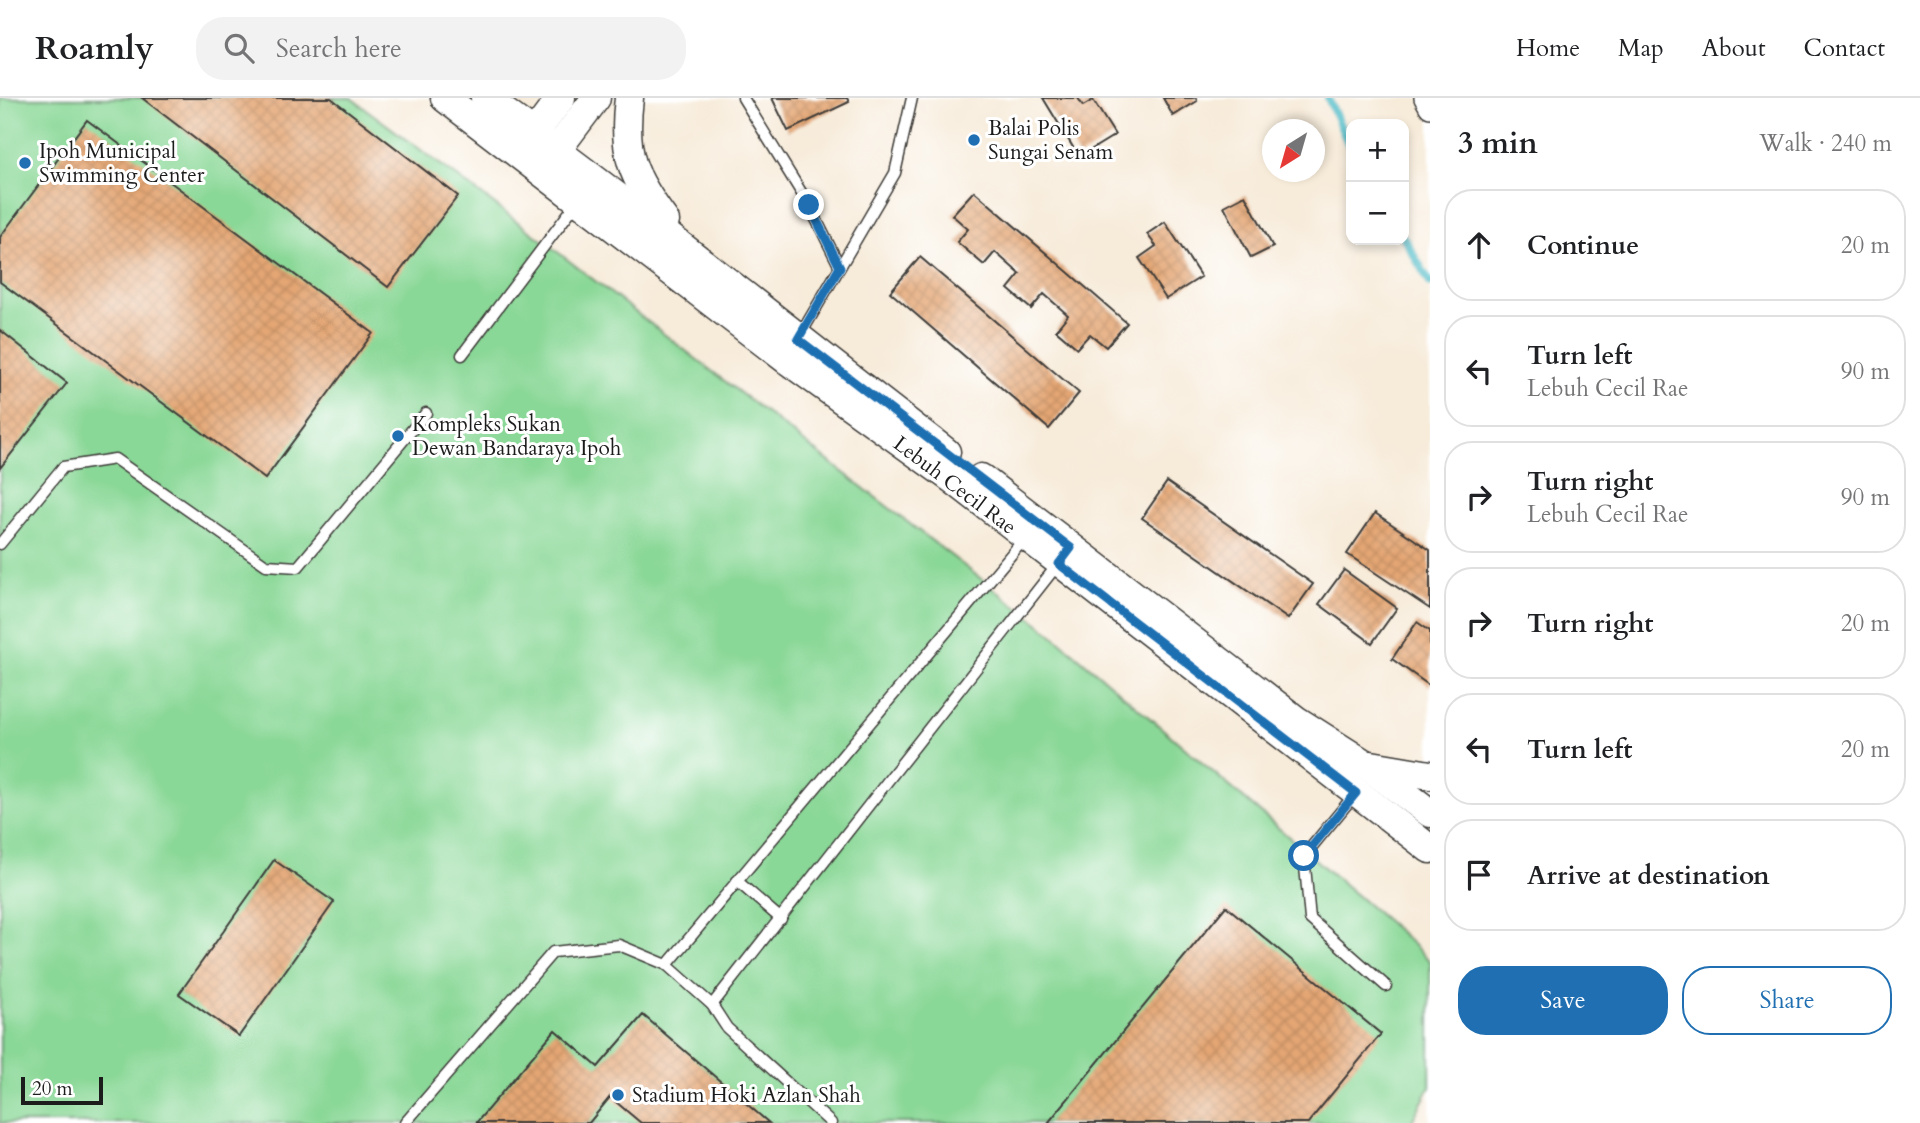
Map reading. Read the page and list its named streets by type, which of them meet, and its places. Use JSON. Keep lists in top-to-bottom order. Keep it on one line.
{"streets":{"street":["Lebuh Cecil Rae"]},"places":["Balai Polis Sungai Senam","Ipoh Municipal Swimming Center","Kompleks Sukan Dewan Bandaraya Ipoh","Stadium Hoki Azlan Shah"],"scale_bar":"20 m","north":"bottom left","page":{"header":"Roamly","search":"Search here","nav":["Home","Map","About","Contact"],"heading":["3 min","Walk · 240 m"],"map_buttons":["+","−"],"list":[["Continue","20 m"],["Turn left","Lebuh Cecil Rae","90 m"],["Turn right","Lebuh Cecil Rae","90 m"],["Turn right","20 m"],["Turn left","20 m"],"Arrive at destination"],"buttons":["Save","Share"],"scale":"20 m"}}
